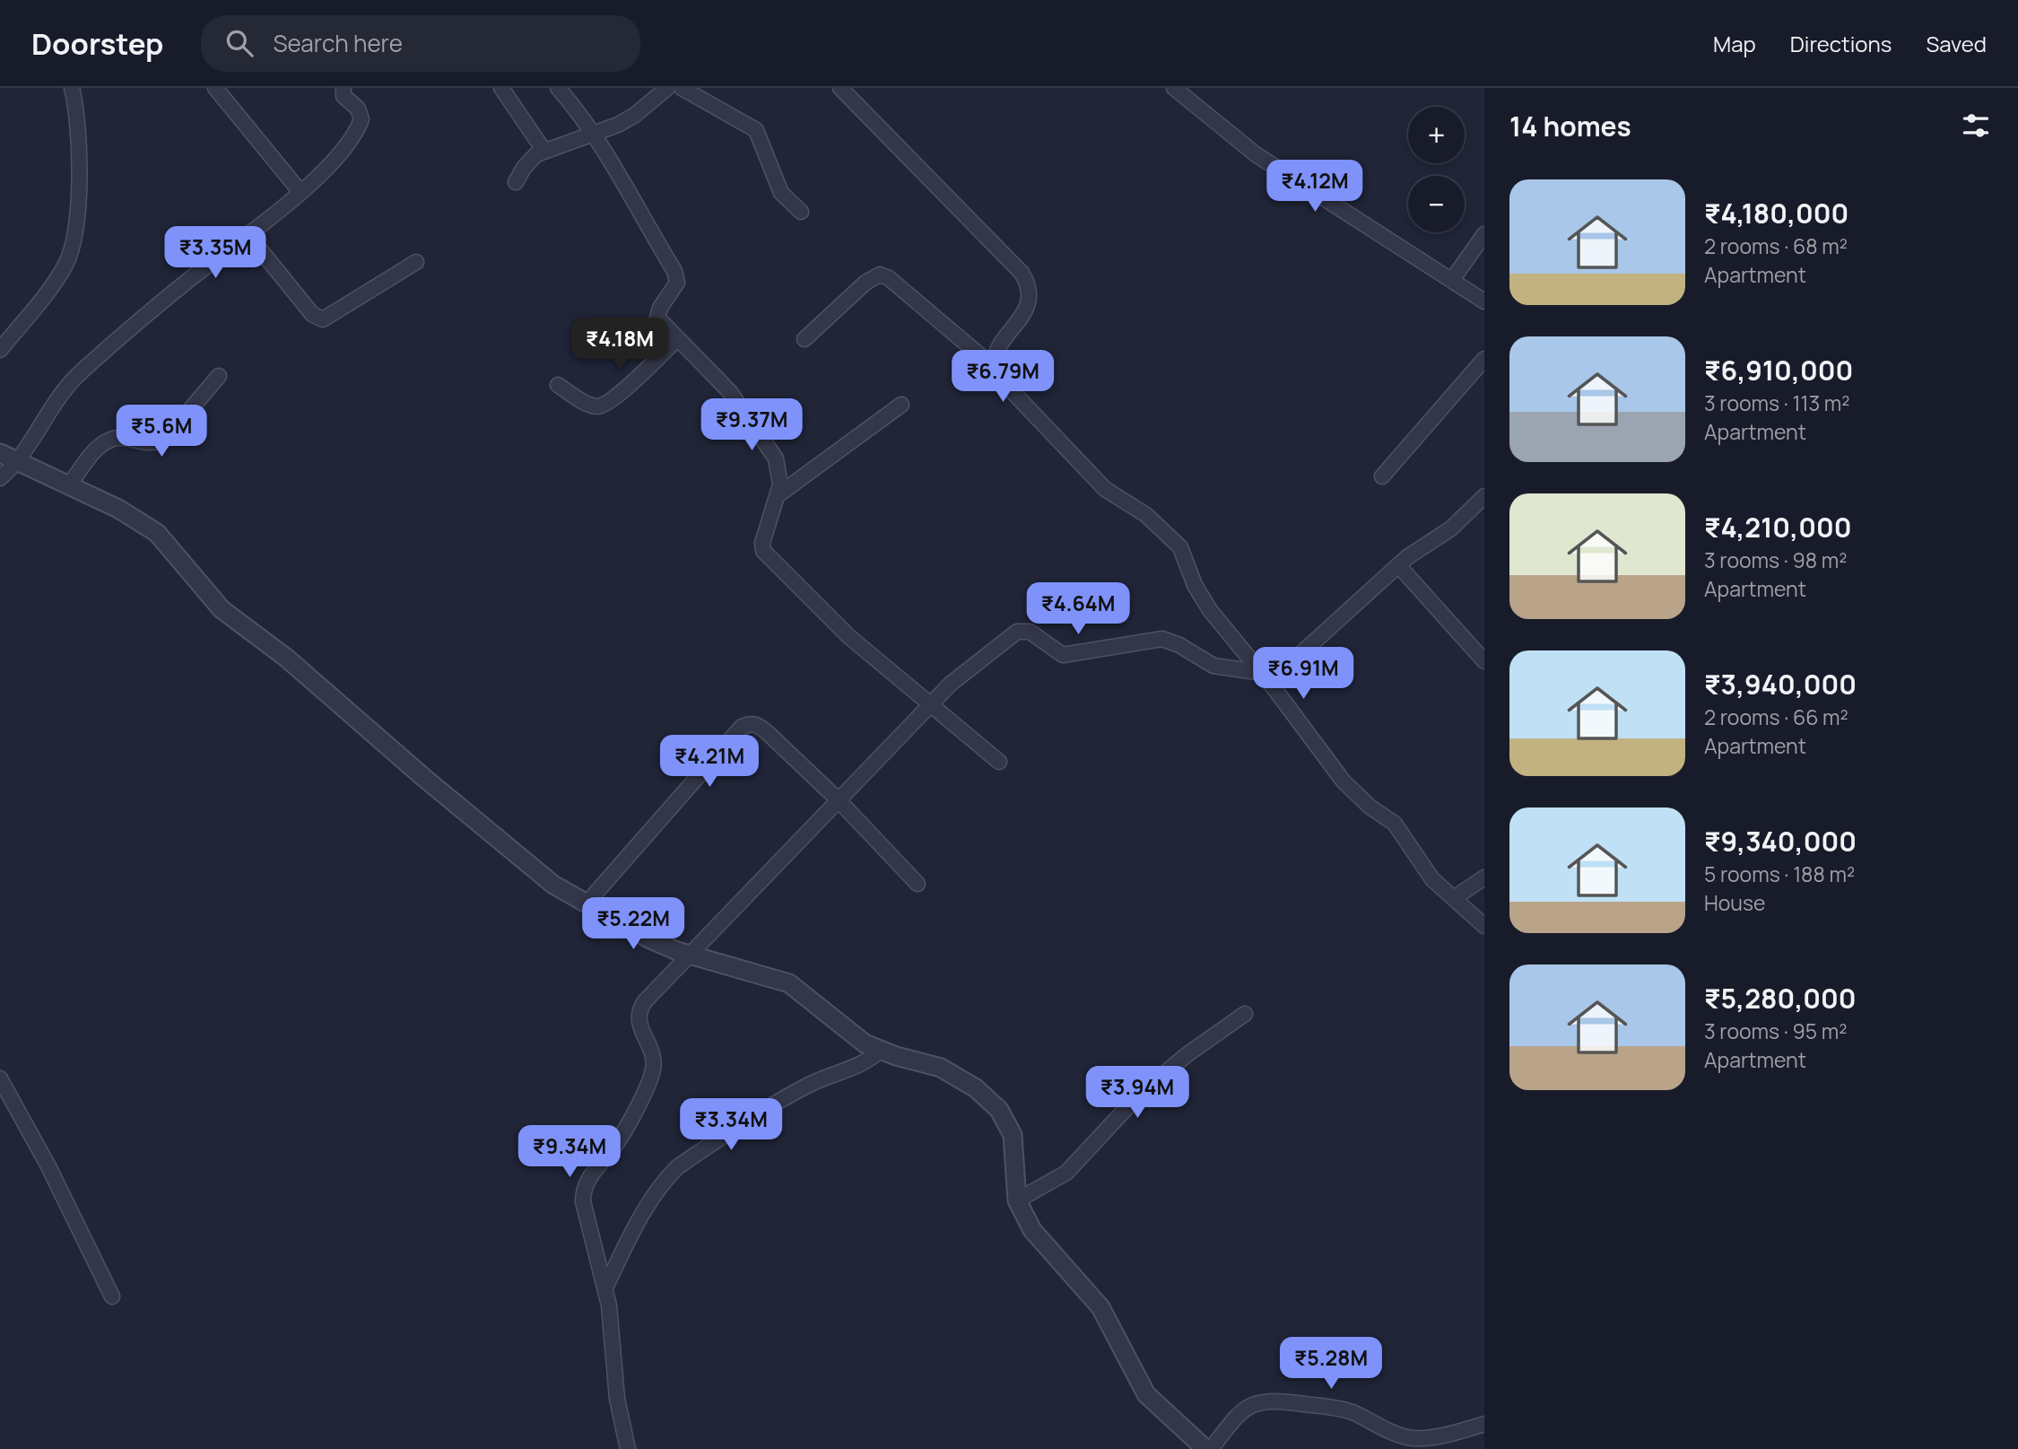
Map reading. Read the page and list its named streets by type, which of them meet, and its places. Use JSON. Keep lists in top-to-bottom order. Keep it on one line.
{"page":{"header":"Doorstep","search":"Search here","nav":["Map","Directions","Saved"],"heading":"14 homes","map_buttons":["+","−"],"price":["₹4.12M","₹3.35M","₹4.18M","₹6.79M","₹9.37M","₹5.6M","₹4.64M","₹6.91M","₹4.21M","₹5.22M","₹3.94M","₹3.34M","₹9.34M","₹5.28M"],"list":[{"name":"₹4,180,000","note":"2 rooms · 68 m² · Apartment"},{"name":"₹6,910,000","note":"3 rooms · 113 m² · Apartment"},{"name":"₹4,210,000","note":"3 rooms · 98 m² · Apartment"},{"name":"₹3,940,000","note":"2 rooms · 66 m² · Apartment"},{"name":"₹9,340,000","note":"5 rooms · 188 m² · House"},{"name":"₹5,280,000","note":"3 rooms · 95 m² · Apartment"}]}}
